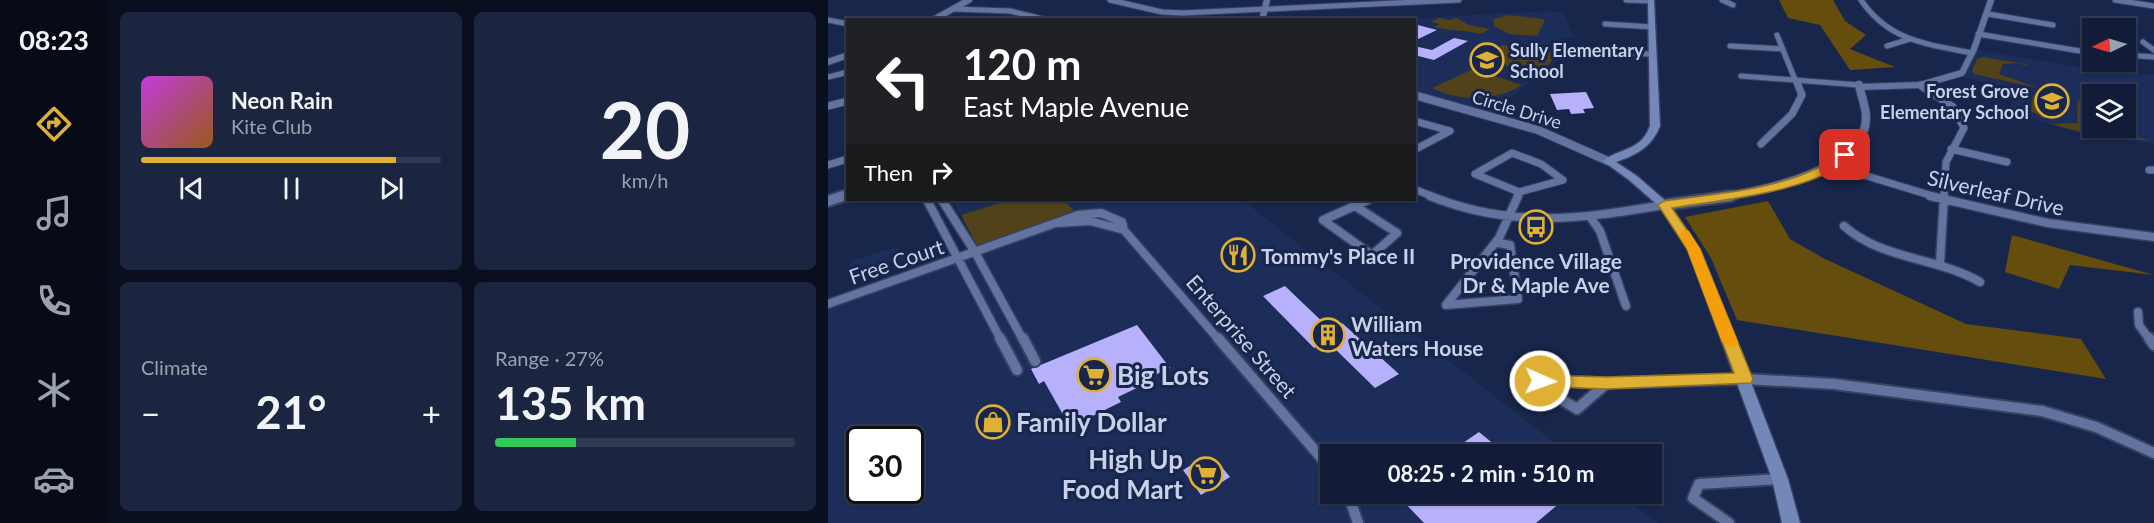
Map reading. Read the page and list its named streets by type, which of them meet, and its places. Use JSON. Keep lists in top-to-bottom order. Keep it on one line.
{"streets":{"street":["Circle Drive","Silverleaf Drive","Free Court","Enterprise Street"]},"crossings":[["Free Court","Enterprise Street"]],"places":{"school or university":["Sully Elementary School","Forest Grove Elementary School"],"bus stop":["Providence Village Dr & Maple Ave"],"restaurant":["Tommy's Place II"],"building":["William Waters House"],"supermarket":["Big Lots","High Up Food Mart"],"shop":["Family Dollar"]},"north":"left","page":{"tabs":"08:23","tile":[["20","km/h"],"Climate",["Range · 27%","135 km"]],"turn":["120 m","East Maple Avenue"],"song":["Neon Rain","Kite Club"],"then":"Then","heat":["−","21°","+"],"limit":"30","trip":"08:25 · 2 min · 510 m"}}
